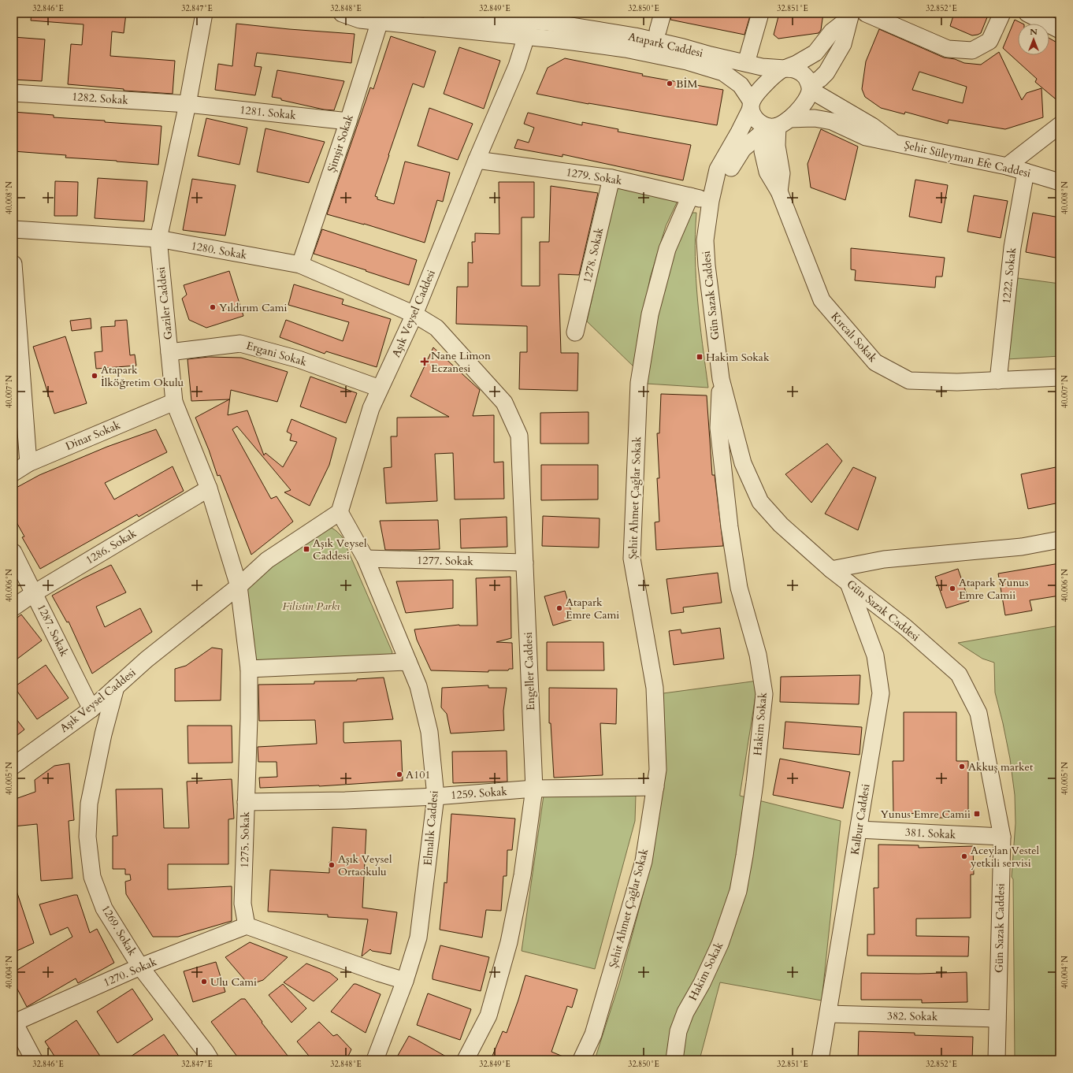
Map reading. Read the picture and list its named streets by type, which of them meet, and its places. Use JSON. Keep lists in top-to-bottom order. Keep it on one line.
{"streets":{"street":["Atapark Caddesi","1282. Sokak","1281. Sokak","Şimşir Sokak","Şehit Süleyman Efe Caddesi","1279. Sokak","1280. Sokak","1278. Sokak","1222. Sokak","Gün Sazak Caddesi","Gaziler Caddesi","Aşık Veysel Caddesi","Kırcalı Sokak","Ergani Sokak","Dinar Sokak","Şehit Ahmet Çağlar Sokak","1286. Sokak","1277. Sokak","1287. Sokak","Engeller Caddesi","Hakim Sokak","1259. Sokak","Kalbur Caddesi","Elmalık Caddesi","381. Sokak","1275. Sokak","1269. Sokak","1270. Sokak","382. Sokak"]},"crossings":[["Atapark Caddesi","Şehit Süleyman Efe Caddesi"],["Atapark Caddesi","Gün Sazak Caddesi"],["Atapark Caddesi","Kırcalı Sokak"],["1282. Sokak","1281. Sokak"],["1282. Sokak","Gaziler Caddesi"],["1281. Sokak","Şimşir Sokak"],["1281. Sokak","Gaziler Caddesi"],["Şimşir Sokak","1280. Sokak"],["Şehit Süleyman Efe Caddesi","1222. Sokak"],["Şehit Süleyman Efe Caddesi","Gün Sazak Caddesi"],["Şehit Süleyman Efe Caddesi","Kırcalı Sokak"],["1279. Sokak","1278. Sokak"],["1279. Sokak","Gün Sazak Caddesi"],["1279. Sokak","Aşık Veysel Caddesi"],["1279. Sokak","Şehit Ahmet Çağlar Sokak"],["1280. Sokak","Gaziler Caddesi"],["1280. Sokak","Aşık Veysel Caddesi"],["1280. Sokak","Engeller Caddesi"],["1222. Sokak","Kırcalı Sokak"],["Gün Sazak Caddesi","Kırcalı Sokak"],["Gün Sazak Caddesi","Hakim Sokak"],["Gün Sazak Caddesi","Kalbur Caddesi"],["Gün Sazak Caddesi","381. Sokak"],["Gün Sazak Caddesi","382. Sokak"],["Gaziler Caddesi","Aşık Veysel Caddesi"],["Gaziler Caddesi","Ergani Sokak"],["Gaziler Caddesi","Dinar Sokak"],["Gaziler Caddesi","1286. Sokak"],["Gaziler Caddesi","1275. Sokak"],["Aşık Veysel Caddesi","Ergani Sokak"],["Aşık Veysel Caddesi","1287. Sokak"],["Aşık Veysel Caddesi","Engeller Caddesi"],["Aşık Veysel Caddesi","Elmalık Caddesi"],["Aşık Veysel Caddesi","1275. Sokak"],["Aşık Veysel Caddesi","1269. Sokak"],["Şehit Ahmet Çağlar Sokak","1259. Sokak"],["1286. Sokak","1287. Sokak"],["1277. Sokak","Engeller Caddesi"],["1277. Sokak","Elmalık Caddesi"],["Engeller Caddesi","1259. Sokak"],["1259. Sokak","Elmalık Caddesi"],["1259. Sokak","1275. Sokak"],["Kalbur Caddesi","381. Sokak"],["Kalbur Caddesi","382. Sokak"],["1275. Sokak","1270. Sokak"],["1269. Sokak","1270. Sokak"]],"parks":["Filistin Parkı"],"places":{"other":["BİM","Yıldırım Cami","Atapark İlköğretim Okulu","Atapark Yunus Emre Camii","Atapark Emre Cami","Akkuş market","A101","Aceylan Vestel yetkili servisi","Aşık Veysel Ortaokulu","Ulu Cami"],"transit":["Hakim Sokak","Aşık Veysel Caddesi","Yunus Emre Camii"],"health":["Nane Limon Eczanesi"]},"north":"top","coordinates":["32.846°E","32.847°E","32.848°E","32.849°E","32.850°E","32.851°E","32.852°E","40.008°N","40.007°N","40.006°N","40.005°N","40.004°N"]}
